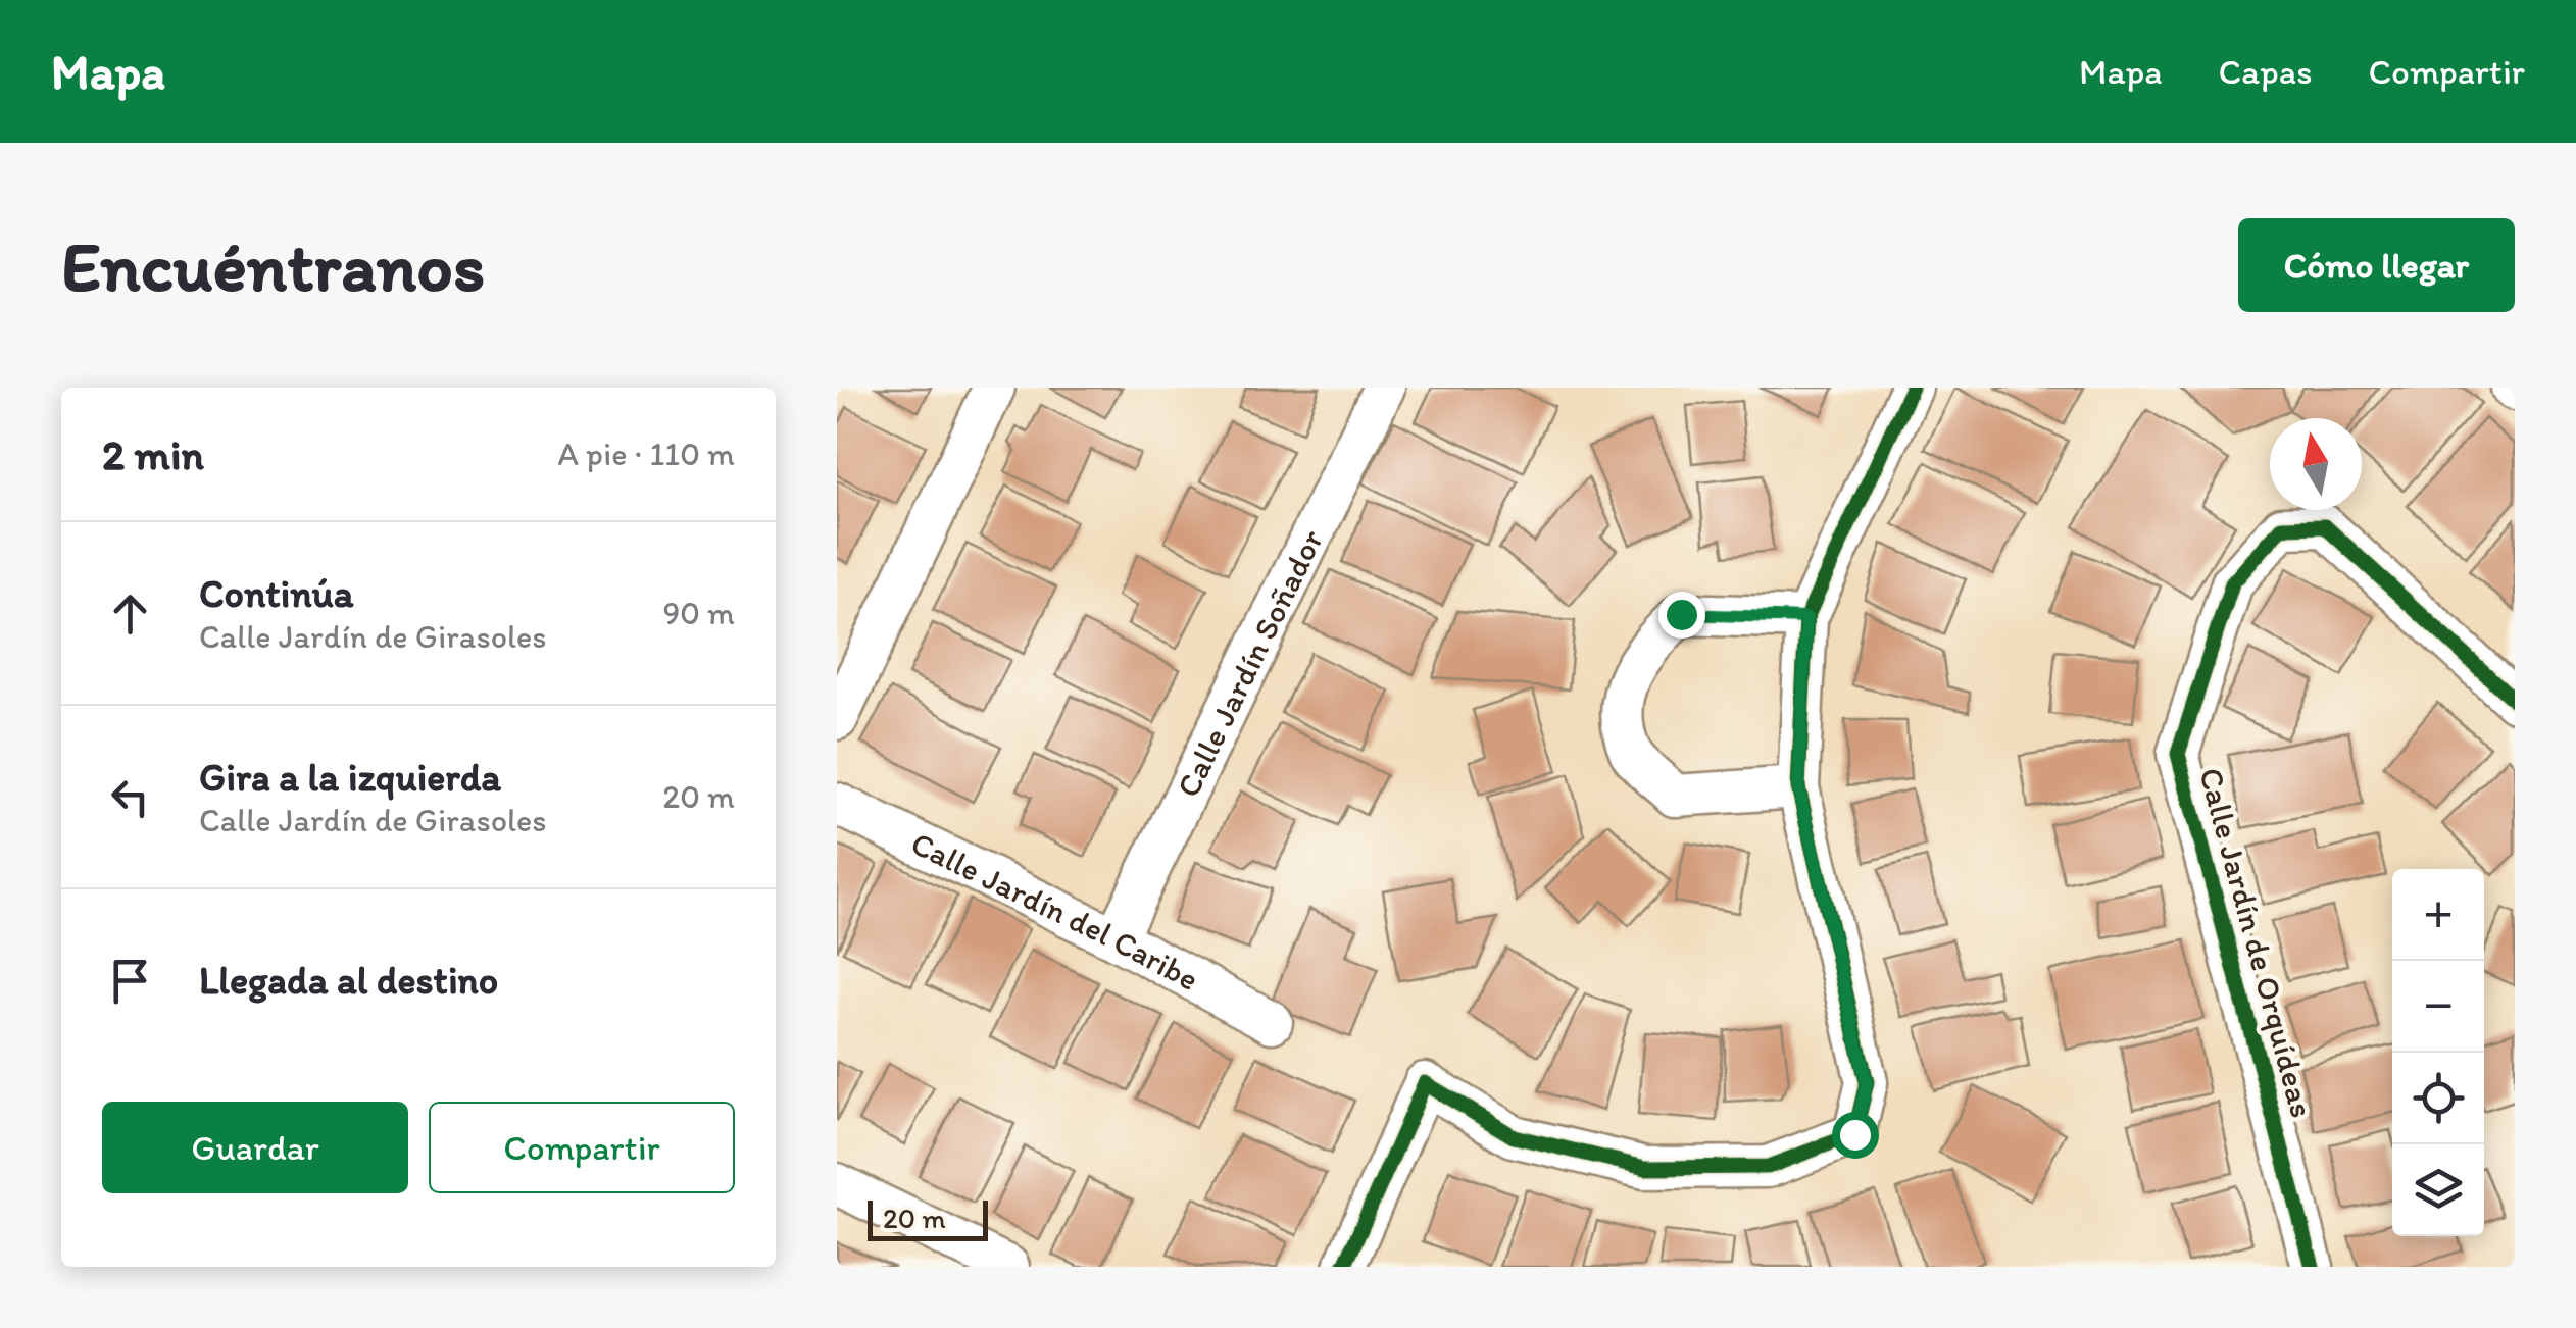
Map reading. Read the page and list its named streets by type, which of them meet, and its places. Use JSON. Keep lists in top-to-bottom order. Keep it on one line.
{"streets":{"street":["Calle Jardín Soñador","Calle Jardín del Caribe","Calle Jardín de Orquídeas"]},"crossings":[["Calle Jardín Soñador","Calle Jardín del Caribe"]],"scale_bar":"20 m","north":"top","page":{"header":"Mapa","nav":["Mapa","Capas","Compartir"],"buttons":["Cómo llegar",["Guardar","Compartir"]],"title":"Encuéntranos","heading":["2 min","A pie · 110 m"],"list":[["Continúa","Calle Jardín de Girasoles","90 m"],["Gira a la izquierda","Calle Jardín de Girasoles","20 m"],"Llegada al destino"],"map_buttons":["+","−"],"scale":"20 m"}}
